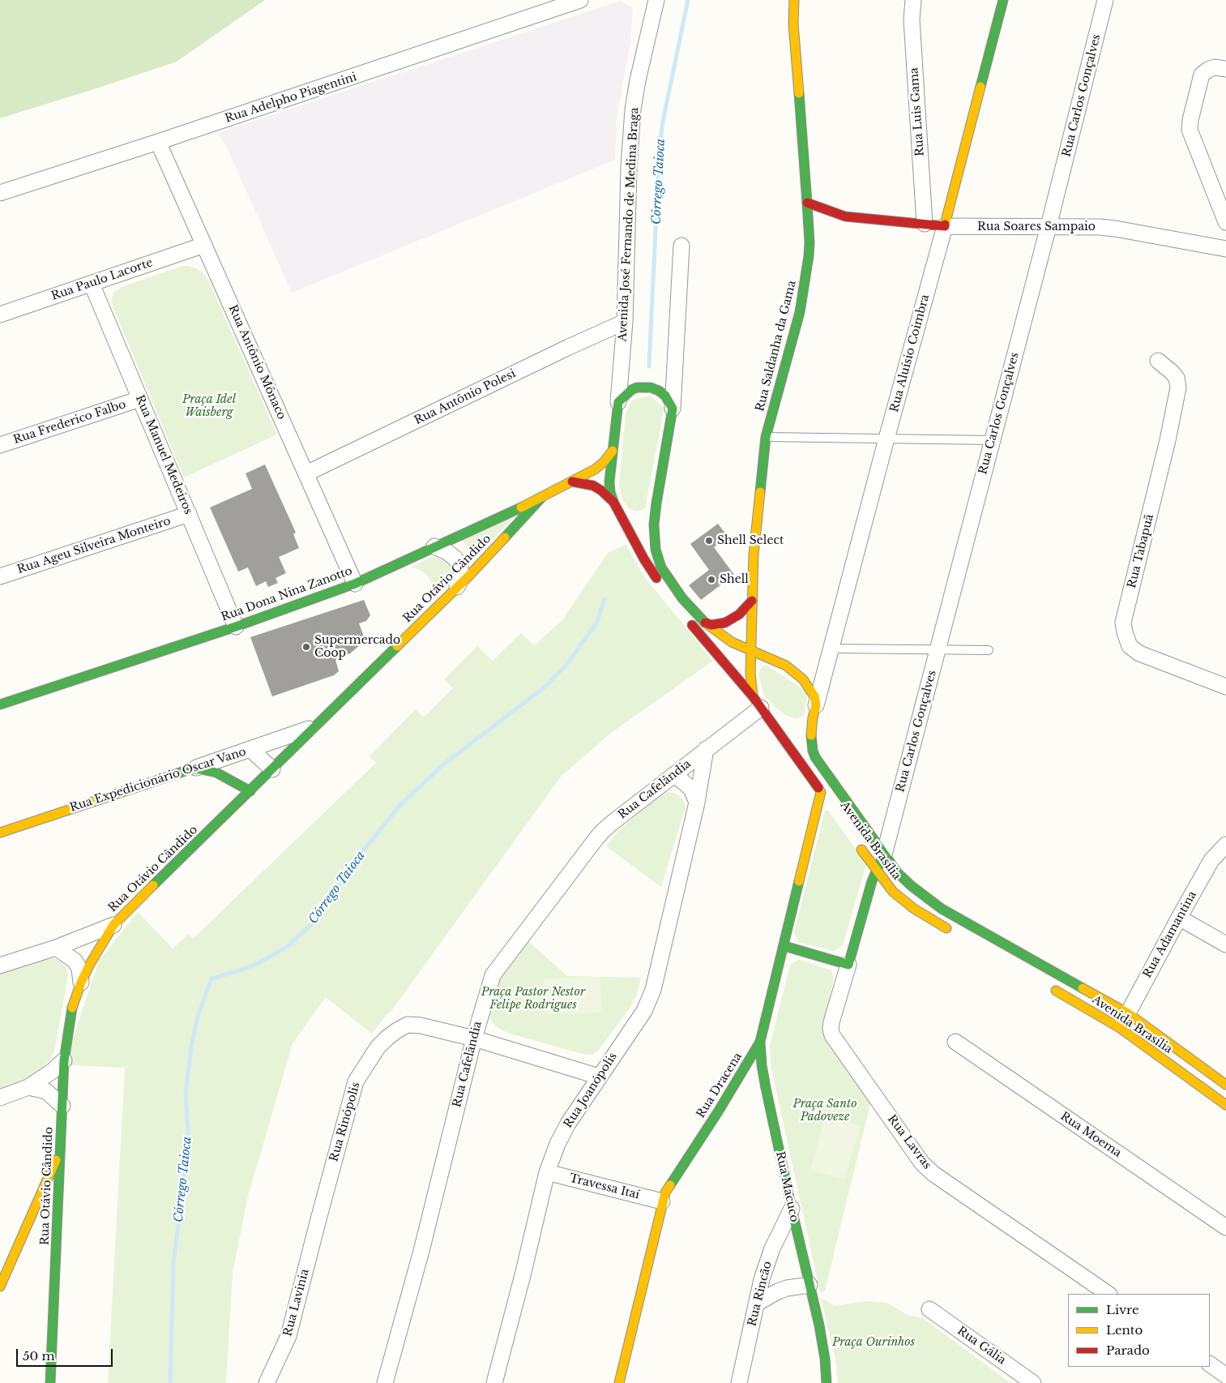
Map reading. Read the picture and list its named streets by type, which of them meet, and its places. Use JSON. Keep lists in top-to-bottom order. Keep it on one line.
{"streets":{"main road":["Rua Carlos Gonçalves","Avenida José Fernando de Medina Braga","Rua Soares Sampaio","Rua Saldanha da Gama","Rua Aluísio Coimbra","Rua Otávio Cândido","Rua Dona Nina Zanotto","Rua Expedicionário Oscar Vano","Avenida Brasília","Rua Dracena","Rua Lavras","Rua Macuco"],"street":["Rua Adelpho Piagentini","Rua Luis Gama","Rua Paulo Lacorte","Rua Antônio Mônaco","Rua Antônio Polesi","Rua Frederico Falbo","Rua Manuel Medeiros","Rua Ageu Silveira Monteiro","Rua Tabapuã","Rua Cafelândia","Rua Adamantina","Rua Joanópolis","Rua Rinópolis","Rua Moema","Travessa Itaí","Rua Rincão","Rua Lavinia","Rua Gália"]},"crossings":[["Rua Carlos Gonçalves","Rua Soares Sampaio"],["Rua Carlos Gonçalves","Avenida Brasília"],["Rua Carlos Gonçalves","Rua Lavras"],["Rua Adelpho Piagentini","Rua Antônio Mônaco"],["Rua Luis Gama","Rua Soares Sampaio"],["Avenida José Fernando de Medina Braga","Rua Antônio Polesi"],["Avenida José Fernando de Medina Braga","Rua Dona Nina Zanotto"],["Rua Soares Sampaio","Rua Saldanha da Gama"],["Rua Soares Sampaio","Rua Aluísio Coimbra"],["Rua Paulo Lacorte","Rua Antônio Mônaco"],["Rua Paulo Lacorte","Rua Manuel Medeiros"],["Rua Saldanha da Gama","Rua Cafelândia"],["Rua Saldanha da Gama","Avenida Brasília"],["Rua Aluísio Coimbra","Avenida Brasília"],["Rua Antônio Mônaco","Rua Antônio Polesi"],["Rua Antônio Mônaco","Rua Dona Nina Zanotto"],["Rua Frederico Falbo","Rua Manuel Medeiros"],["Rua Manuel Medeiros","Rua Ageu Silveira Monteiro"],["Rua Manuel Medeiros","Rua Dona Nina Zanotto"],["Rua Otávio Cândido","Rua Dona Nina Zanotto"],["Rua Otávio Cândido","Rua Expedicionário Oscar Vano"],["Rua Cafelândia","Avenida Brasília"],["Rua Cafelândia","Rua Joanópolis"],["Rua Cafelândia","Rua Rinópolis"],["Avenida Brasília","Rua Adamantina"],["Avenida Brasília","Rua Dracena"],["Avenida Brasília","Rua Lavras"],["Rua Dracena","Travessa Itaí"],["Rua Dracena","Rua Macuco"],["Rua Joanópolis","Rua Rinópolis"],["Rua Joanópolis","Travessa Itaí"],["Rua Rinópolis","Rua Lavinia"],["Rua Macuco","Rua Rincão"]],"water":["Córrego Taioca"],"parks":["Praça Idel Waisberg","Praça Pastor Nestor Felipe Rodrigues","Praça Santo Padoveze","Praça Ourinhos"],"places":["Shell Select","Shell","Supermercado Coop"],"legend":["Livre","Lento","Parado"],"scale_bar":"50 m"}
